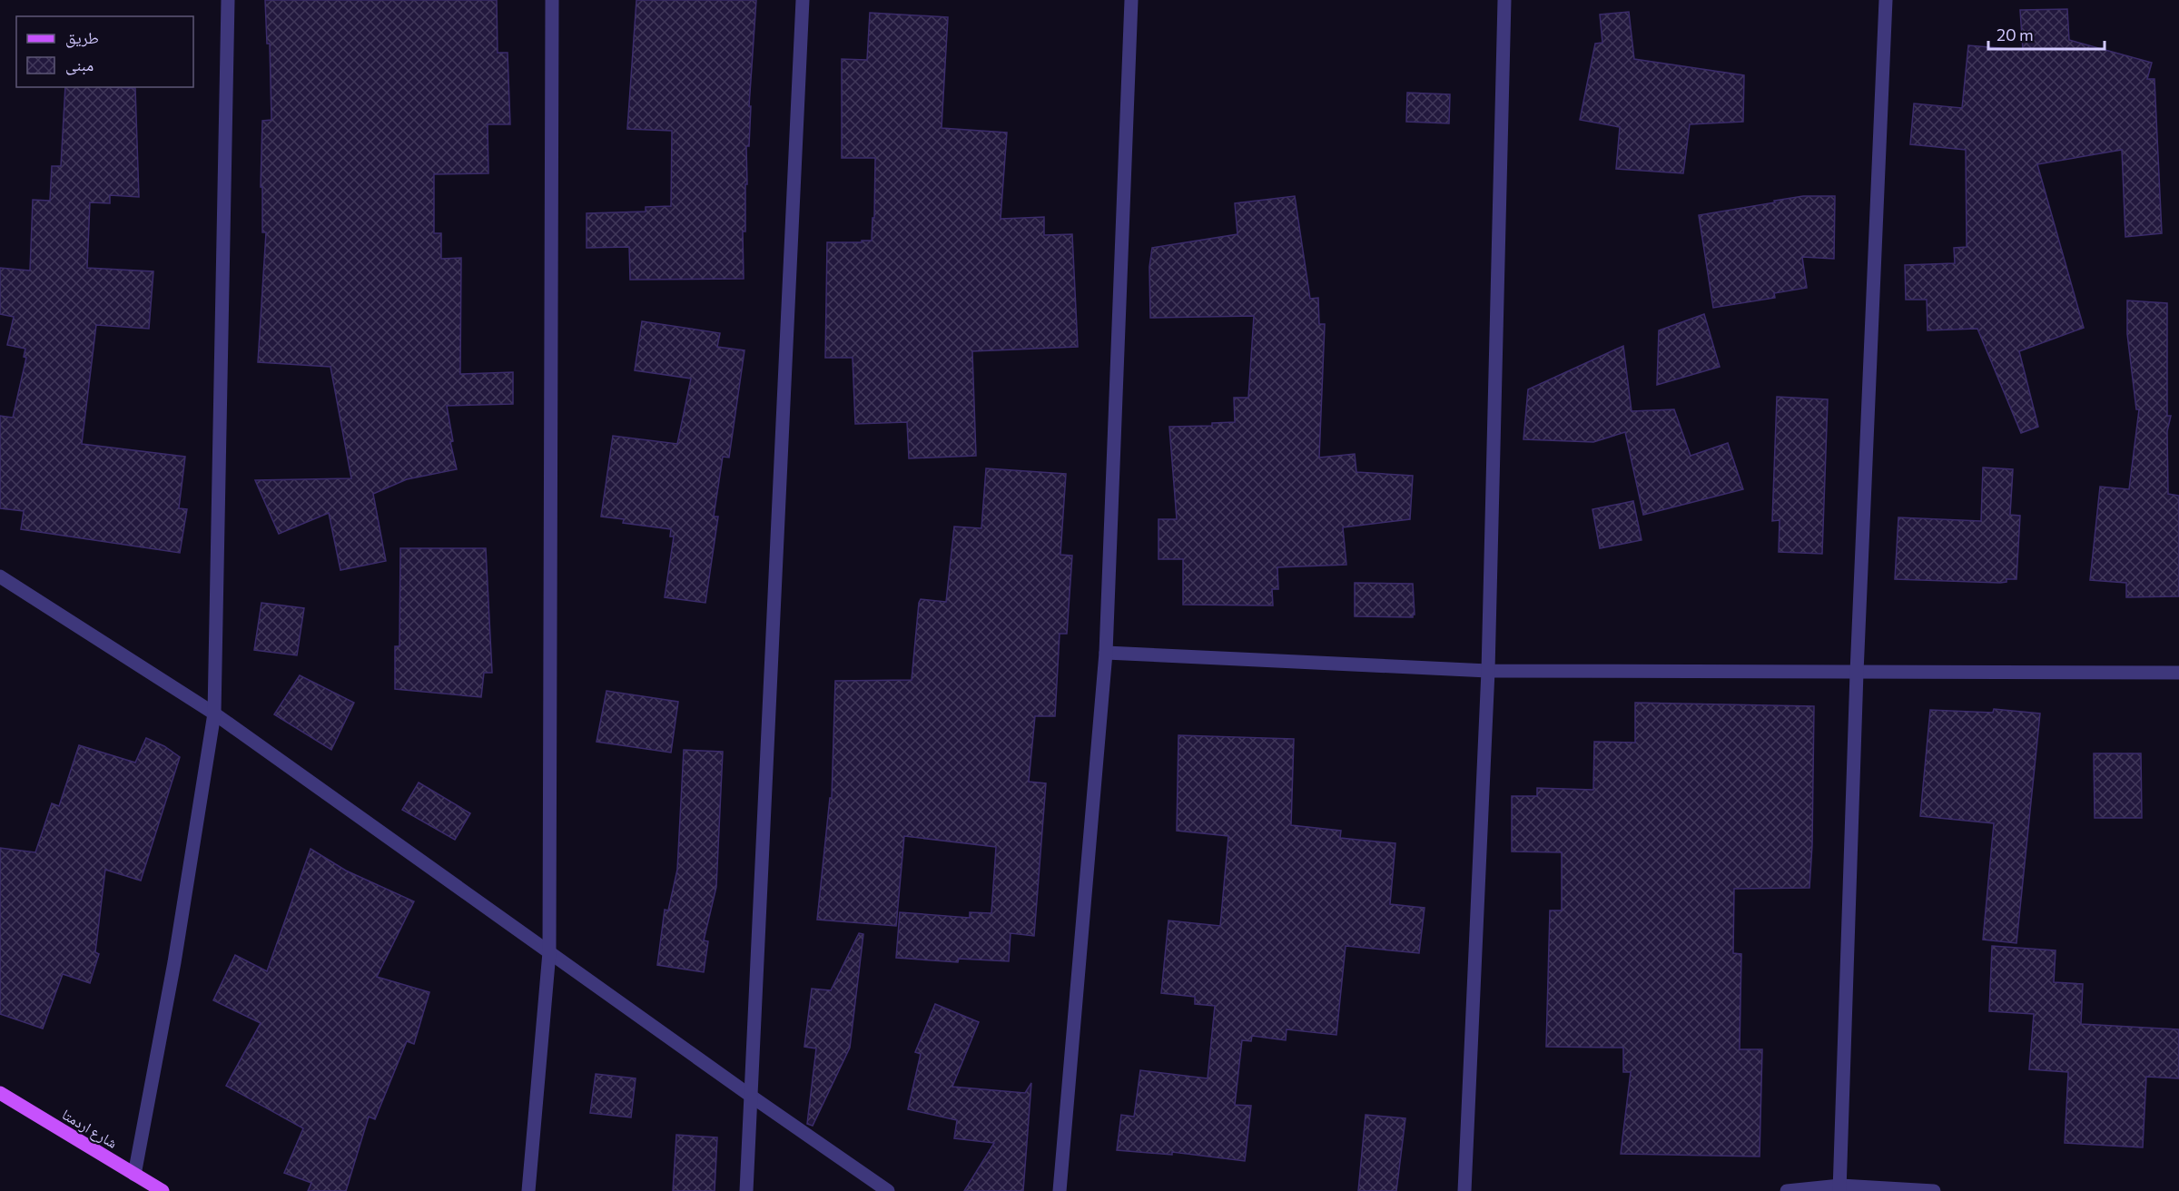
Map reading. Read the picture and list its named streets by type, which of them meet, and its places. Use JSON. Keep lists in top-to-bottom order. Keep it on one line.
{"streets":{"main road":["شارع اردمتا"]},"legend":["طريق","مبنى"],"scale_bar":"20 m"}
